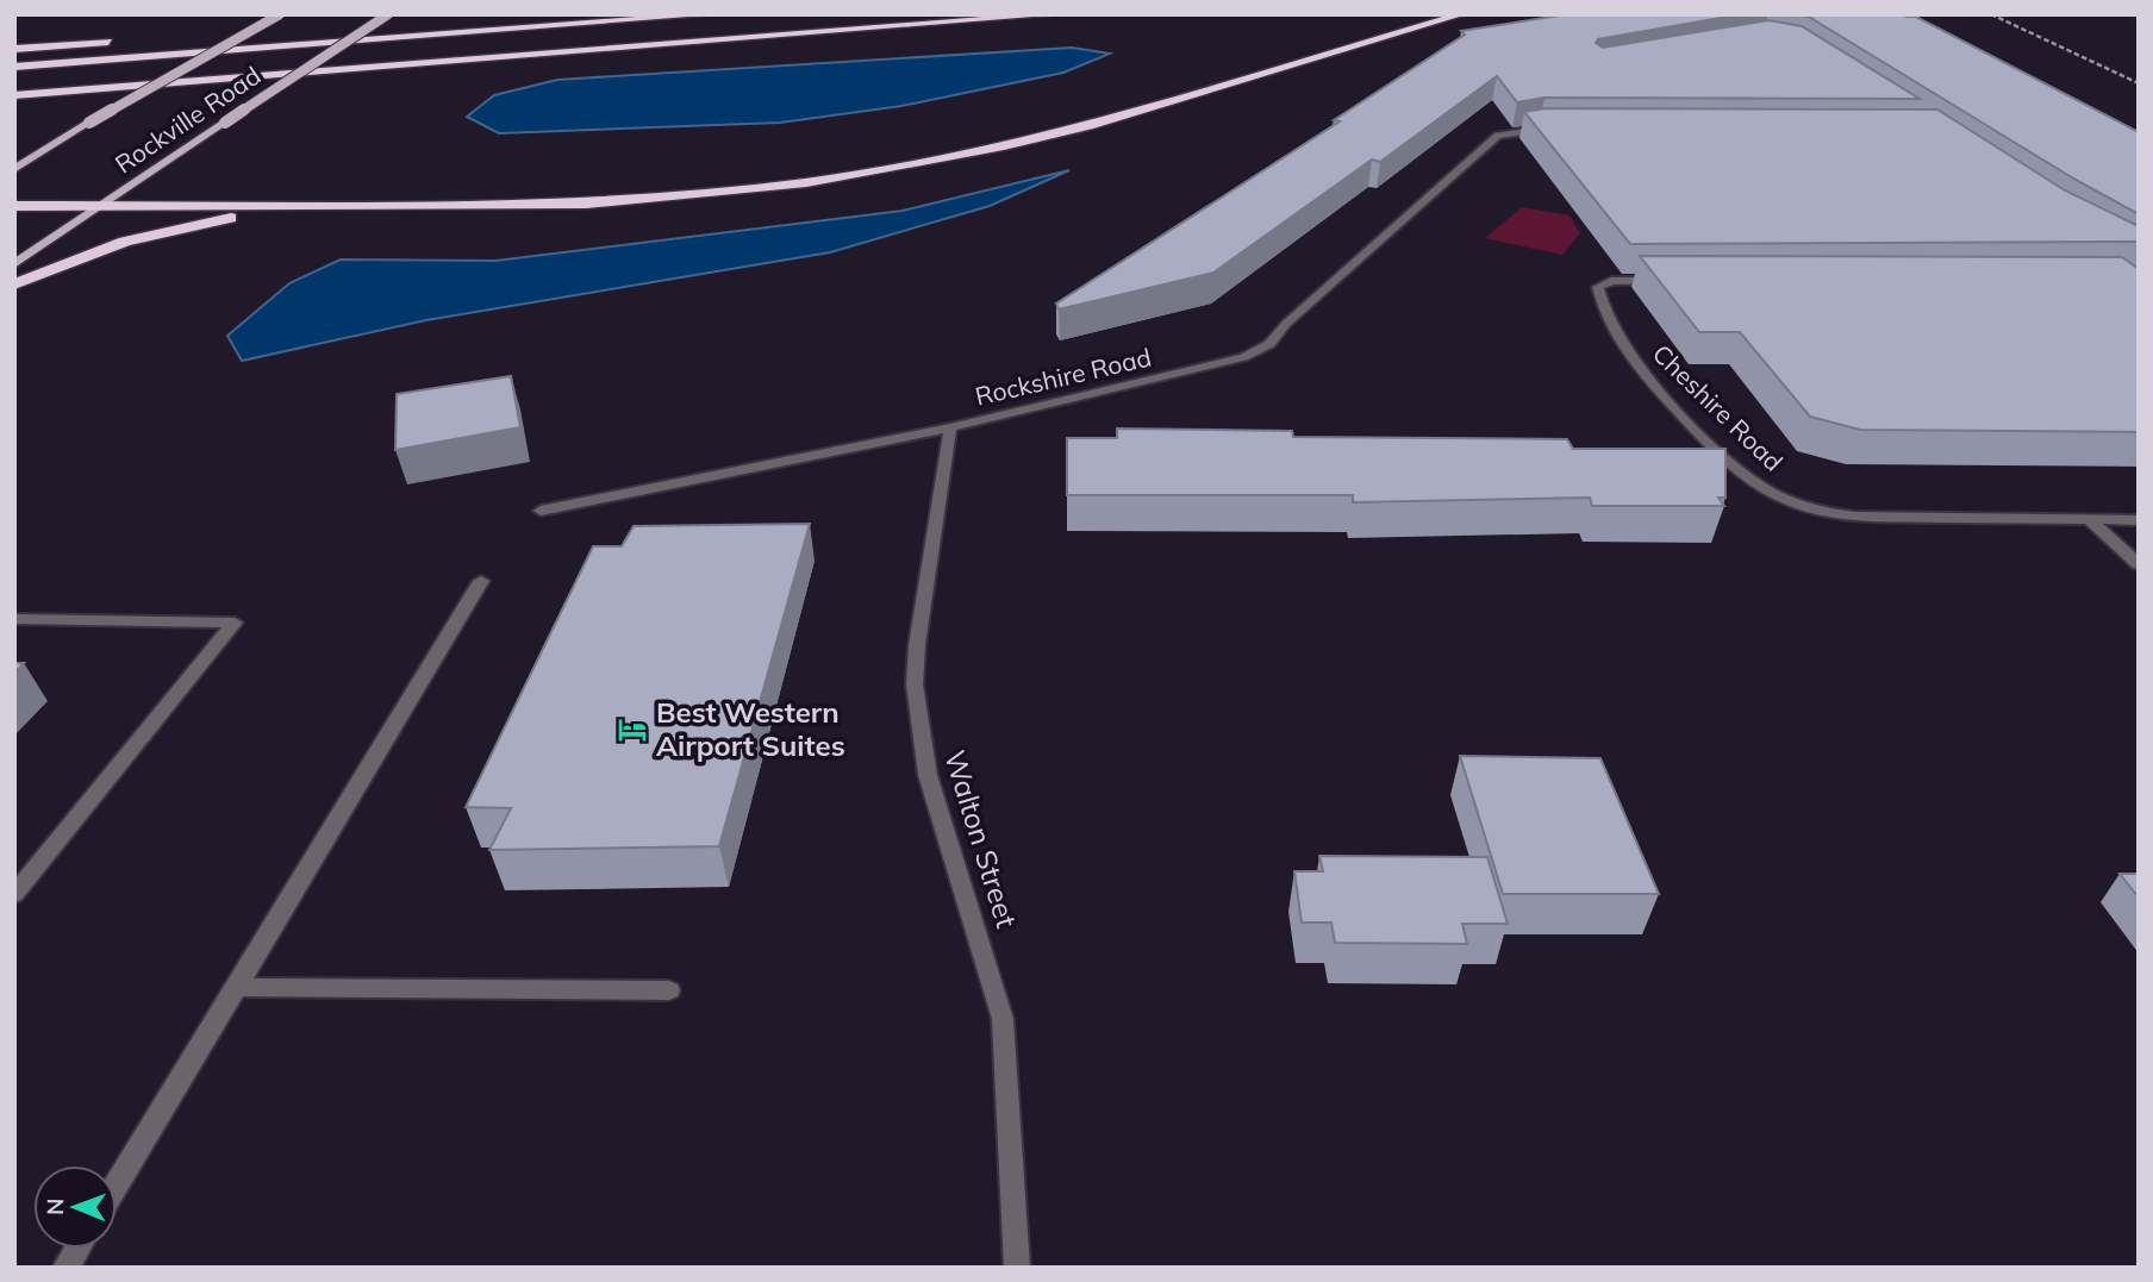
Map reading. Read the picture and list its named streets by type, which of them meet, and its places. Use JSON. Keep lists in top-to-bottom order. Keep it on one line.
{"streets":{"main road":["Rockville Road"],"street":["Rockshire Road","Cheshire Road","Walton Street"]},"crossings":[["Rockshire Road","Walton Street"]],"places":{"hotel":["Best Western Airport Suites"]},"north":"left"}
